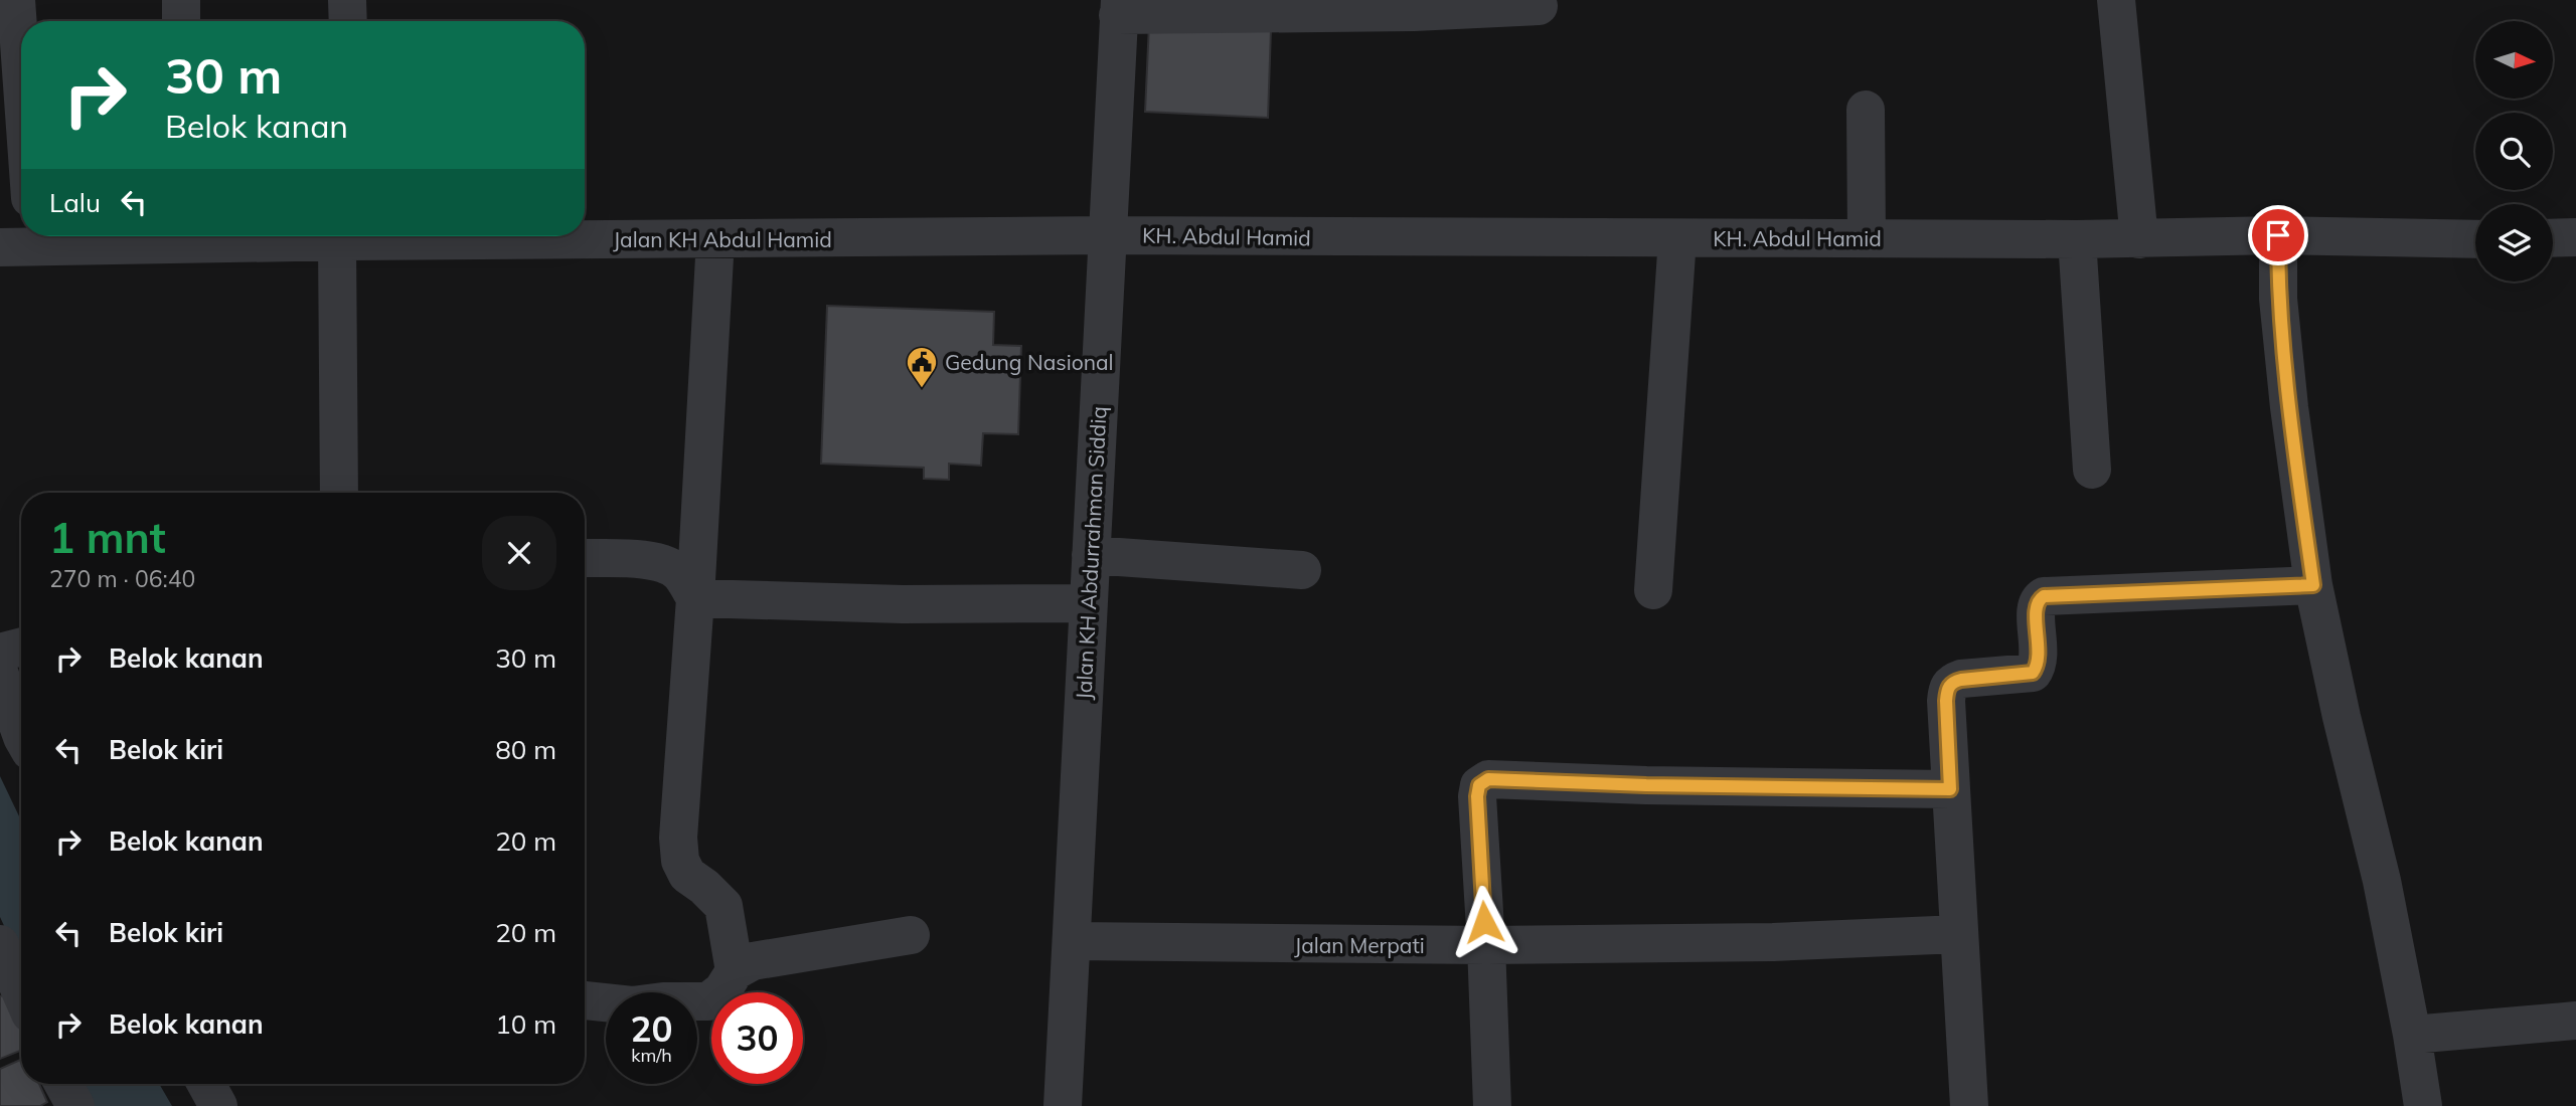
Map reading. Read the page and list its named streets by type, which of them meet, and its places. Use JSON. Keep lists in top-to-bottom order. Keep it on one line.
{"streets":{"street":["KH. Abdul Hamid","Jalan KH Abdul Hamid","Jalan KH Abdurrahman Siddiq","Jalan Merpati"]},"crossings":[["KH. Abdul Hamid","Jalan KH Abdul Hamid"],["KH. Abdul Hamid","Jalan KH Abdurrahman Siddiq"],["Jalan KH Abdul Hamid","Jalan KH Abdurrahman Siddiq"],["Jalan KH Abdurrahman Siddiq","Jalan Merpati"]],"places":{"public building":["Gedung Nasional"]},"north":"right","page":{"turn":["30 m","Belok kanan"],"then":"Lalu","heading":["1 mnt","270 m · 06:40"],"list":[{"name":"Belok kanan","value":"30 m"},{"name":"Belok kiri","value":"80 m"},{"name":"Belok kanan","value":"20 m"},{"name":"Belok kiri","value":"20 m"},{"name":"Belok kanan","value":"10 m"}],"speed":"20 km/h","limit":"30"}}
